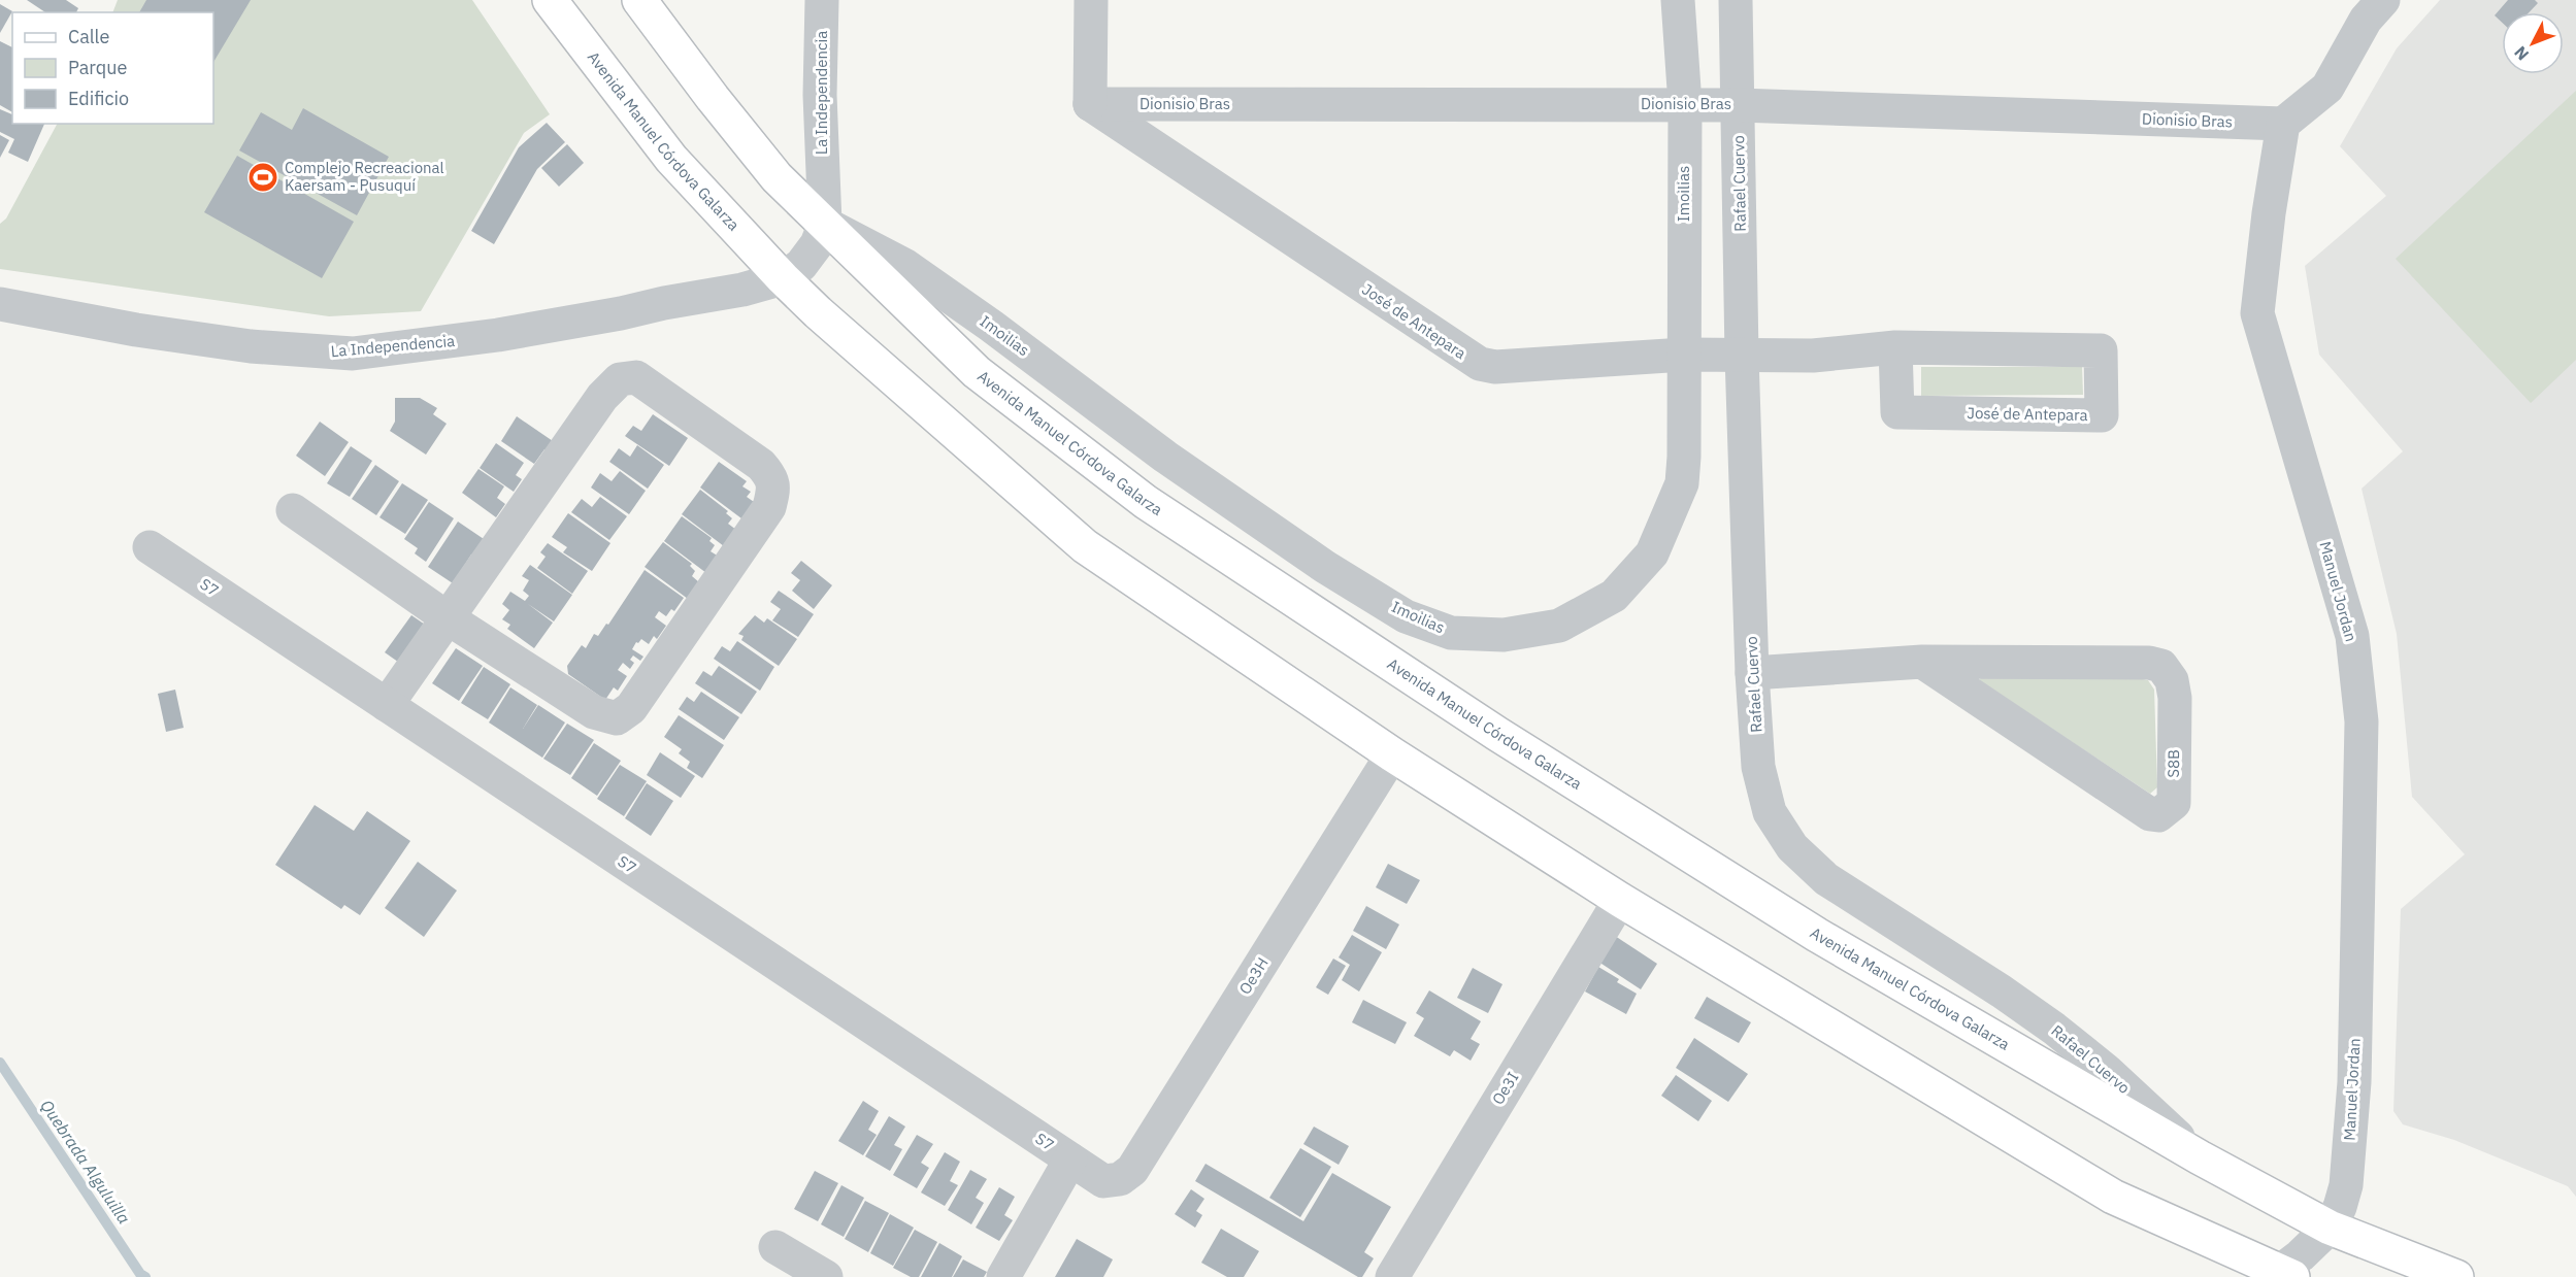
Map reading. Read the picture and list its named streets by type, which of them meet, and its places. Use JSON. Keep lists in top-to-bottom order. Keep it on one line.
{"streets":{"main road":["Avenida Manuel Córdova Galarza"],"street":["La Independencia","Dionisio Bras","Rafael Cuervo","Imoilias","José de Antepara","S7","Manuel Jordan","S8B","Oe3H","Oe3I"]},"crossings":[["La Independencia","Avenida Manuel Córdova Galarza"],["La Independencia","Imoilias"],["Dionisio Bras","Rafael Cuervo"],["Dionisio Bras","Imoilias"],["Dionisio Bras","José de Antepara"],["Dionisio Bras","Manuel Jordan"],["Avenida Manuel Córdova Galarza","Rafael Cuervo"],["Avenida Manuel Córdova Galarza","Imoilias"],["Avenida Manuel Córdova Galarza","Manuel Jordan"],["Avenida Manuel Córdova Galarza","Oe3H"],["Avenida Manuel Córdova Galarza","Oe3I"],["Rafael Cuervo","José de Antepara"],["Rafael Cuervo","S8B"],["Imoilias","José de Antepara"],["S7","Oe3H"]],"water":["Quebrada Alguluilla"],"places":{"sports":["Complejo Recreacional Kaersam - Pusuquí"]},"legend":["Calle","Parque","Edificio"],"north":"bottom left"}
